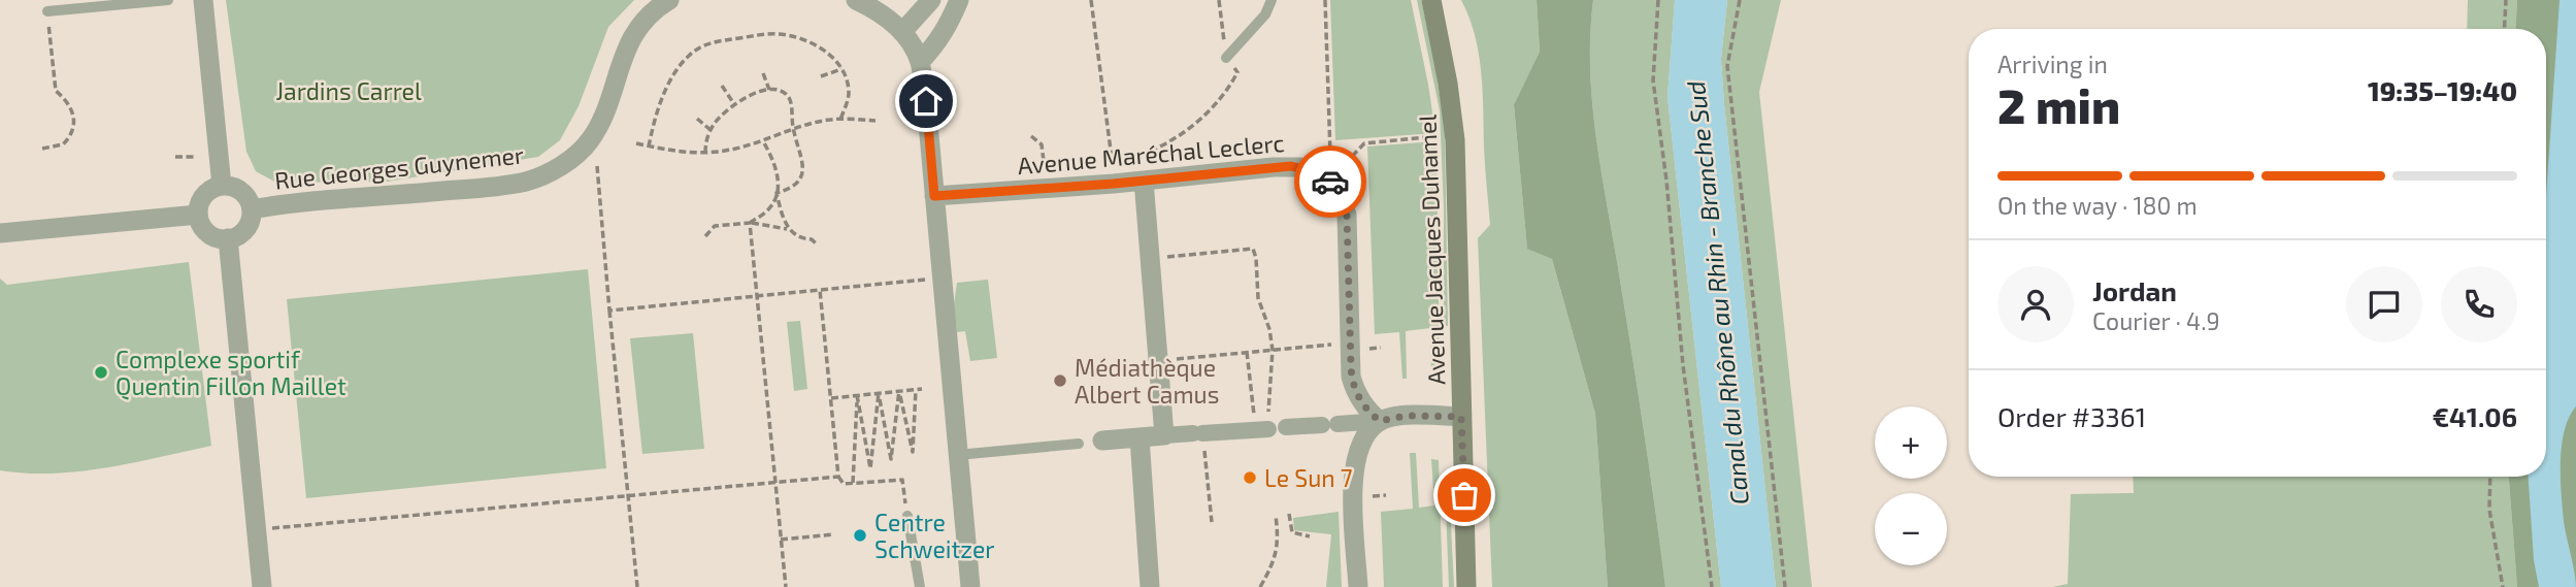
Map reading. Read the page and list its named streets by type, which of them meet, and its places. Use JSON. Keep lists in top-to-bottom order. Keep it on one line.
{"streets":{"main road":["Avenue Jacques Duhamel"],"street":["Avenue Maréchal Leclerc","Rue Georges Guynemer"]},"water":["Canal du Rhône au Rhin - Branche Sud"],"parks":["Jardins Carrel"],"places":["Complexe sportif Quentin Fillon Maillet","Médiathèque Albert Camus","Le Sun 7","Centre Schweitzer"],"page":{"heading":["2 min","Arriving in","19:35–19:40"],"panel":["Jordan","Courier · 4.9","Order #3361","€41.06"],"bar":"On the way · 180 m","map_buttons":["+","−"]}}
